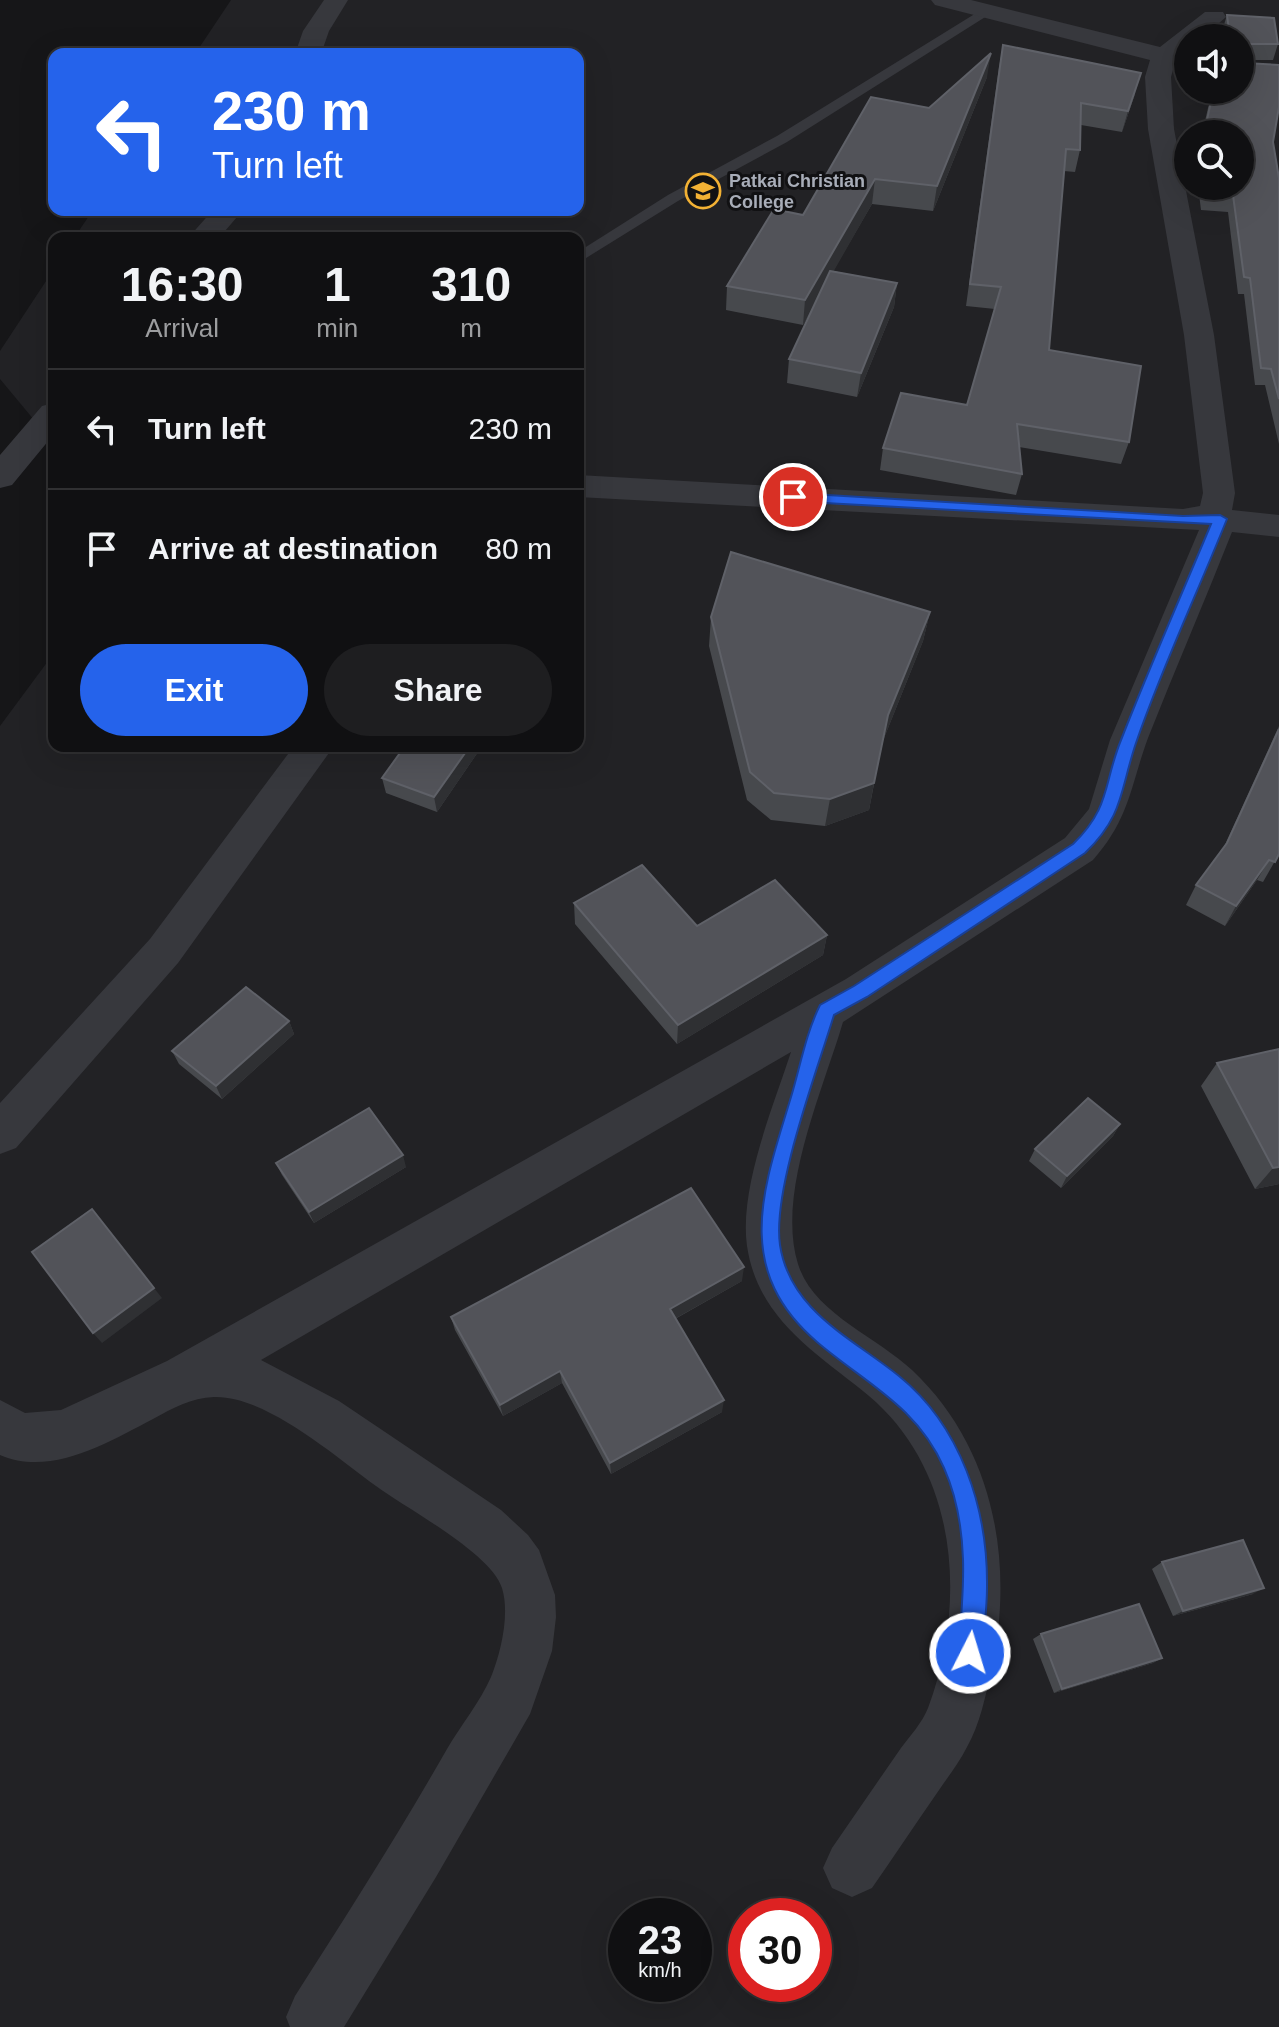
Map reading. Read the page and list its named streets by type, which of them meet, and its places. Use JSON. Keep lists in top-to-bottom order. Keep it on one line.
{"places":{"school or university":["Patkai Christian College"]},"page":{"turn":["230 m","Turn left"],"eta":["16:30","Arrival","1","min","310","m"],"list":[{"name":"Turn left","value":"230 m"},{"name":"Arrive at destination","value":"80 m"}],"buttons":["Exit","Share"],"speed":"23 km/h","limit":"30"}}
